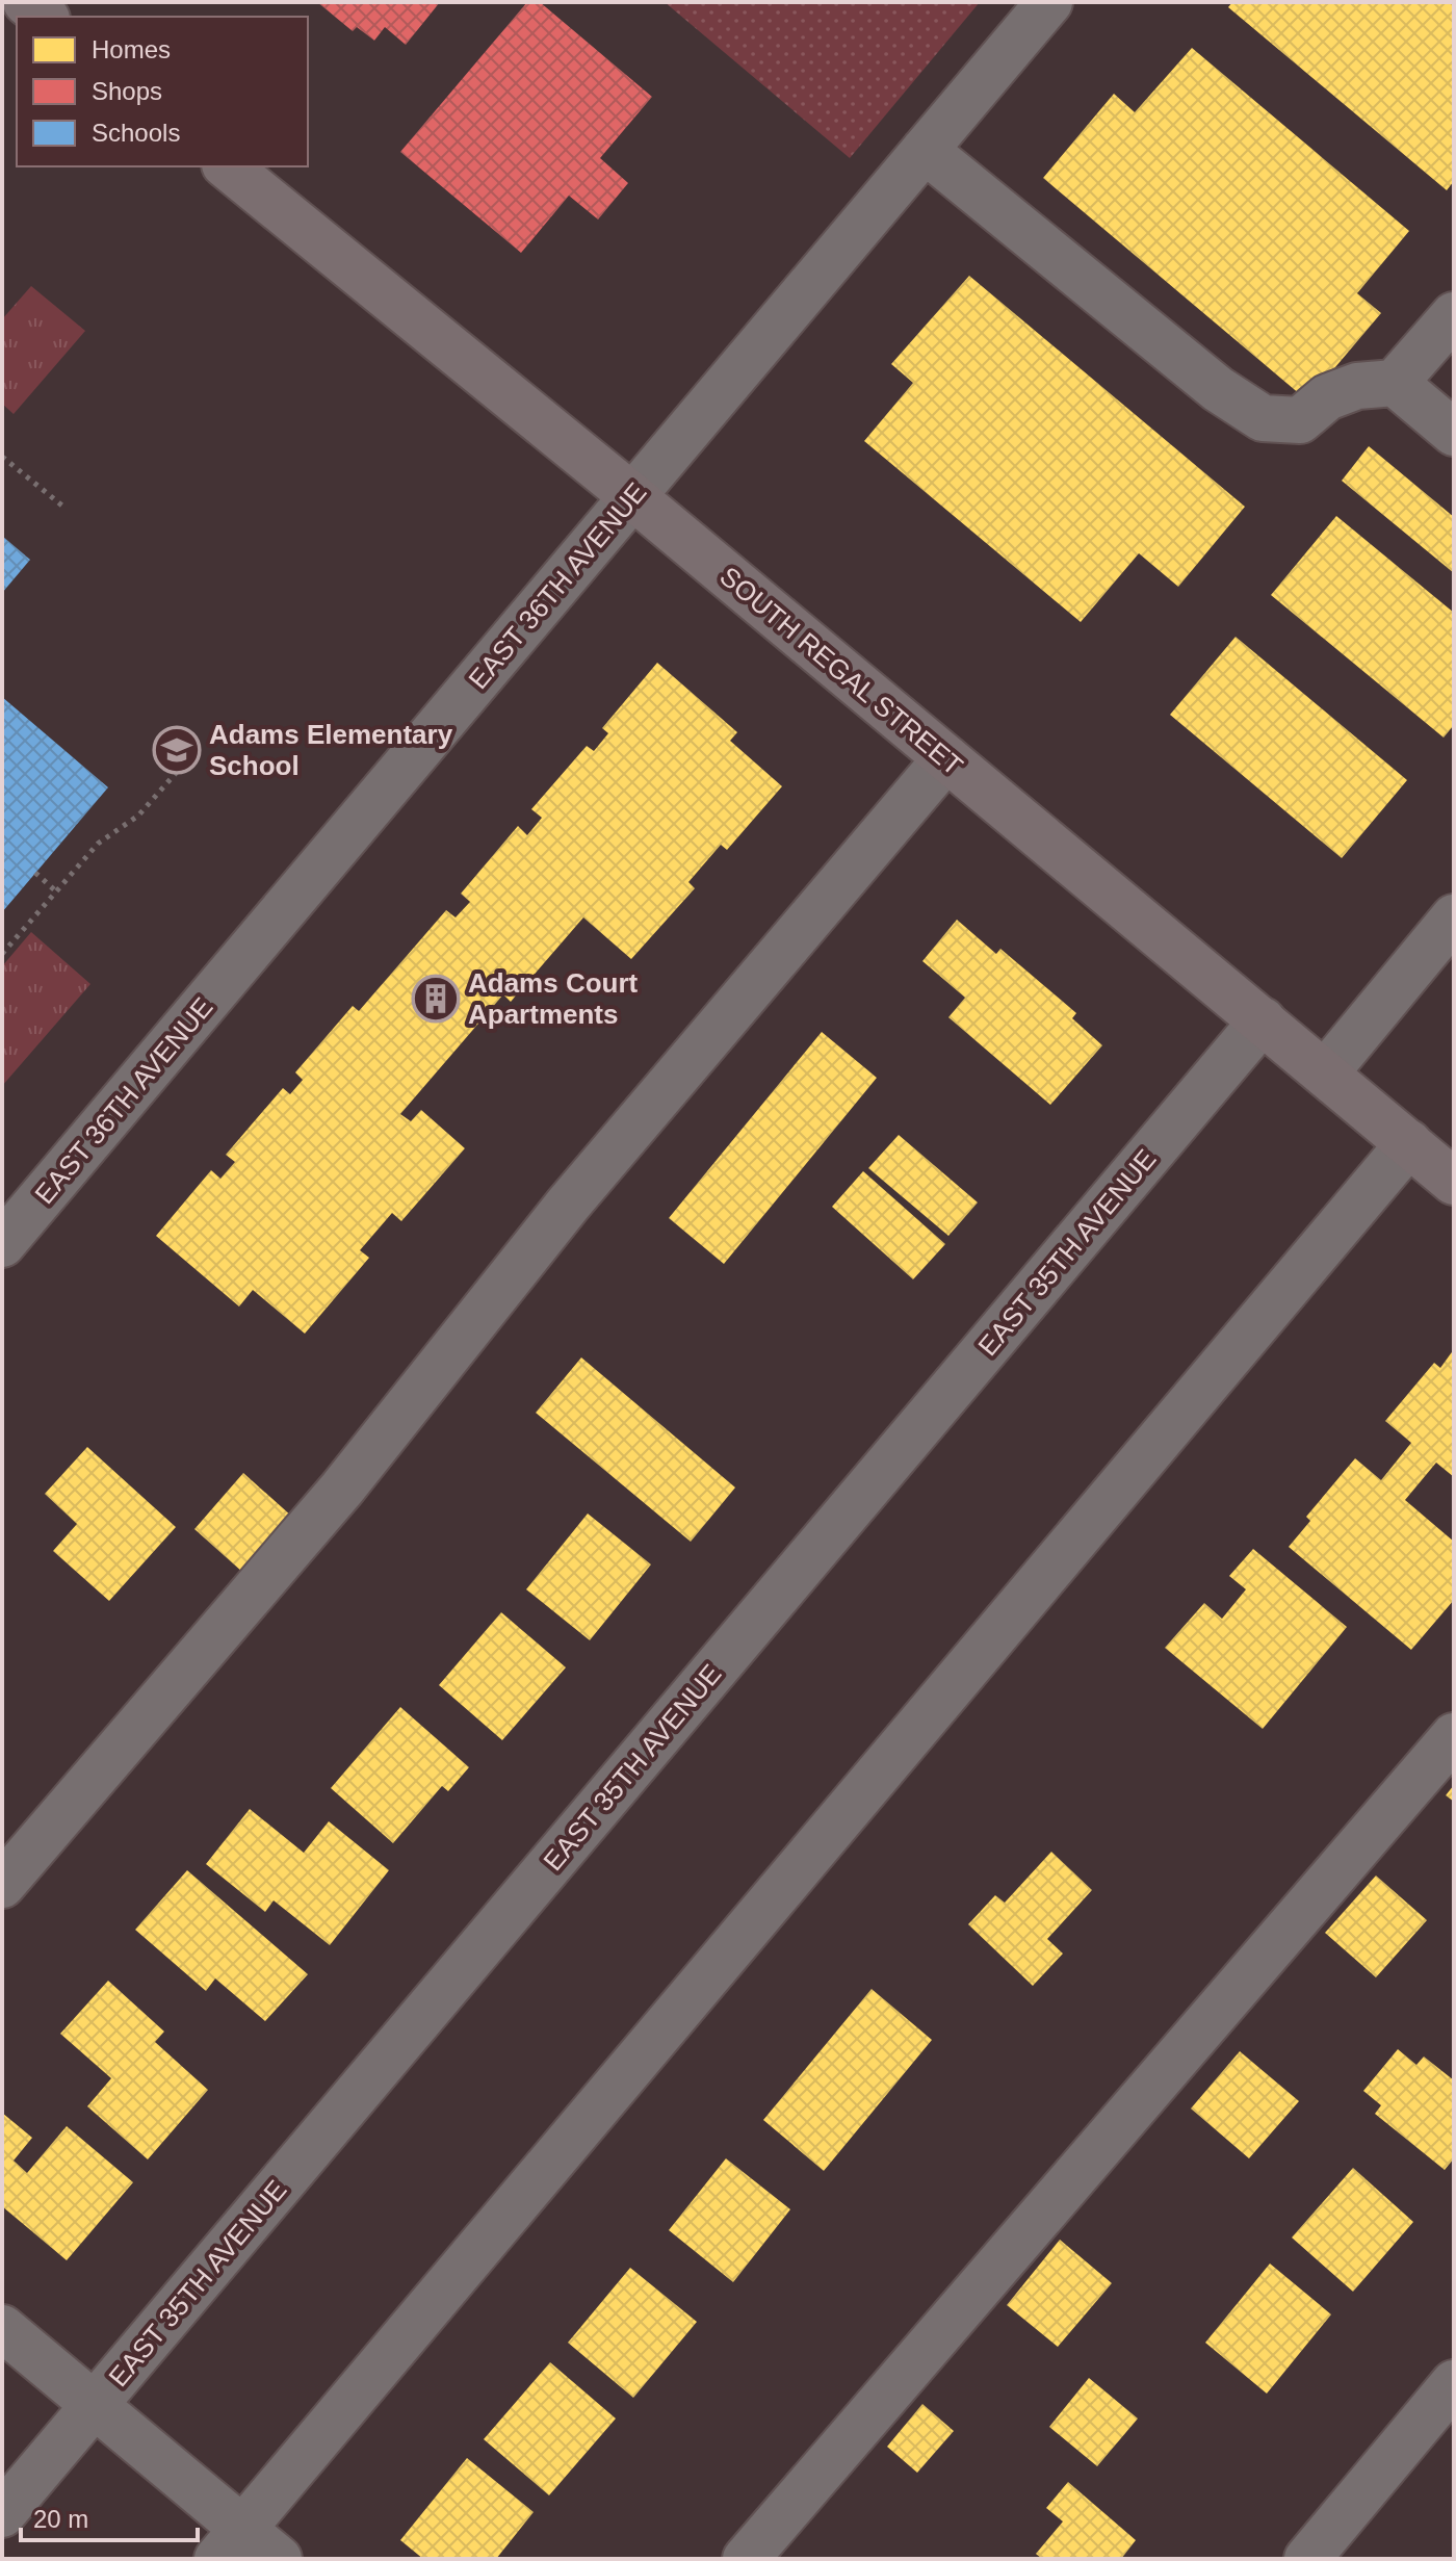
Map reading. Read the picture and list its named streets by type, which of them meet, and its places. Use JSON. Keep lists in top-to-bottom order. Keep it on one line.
{"streets":{"main road":["SOUTH REGAL STREET"],"street":["EAST 36TH AVENUE","EAST 35TH AVENUE"]},"crossings":[["EAST 36TH AVENUE","SOUTH REGAL STREET"],["SOUTH REGAL STREET","EAST 35TH AVENUE"]],"places":{"school or university":["Adams Elementary School"],"building":["Adams Court Apartments"]},"legend":["Homes","Shops","Schools"],"scale_bar":"20 m"}
